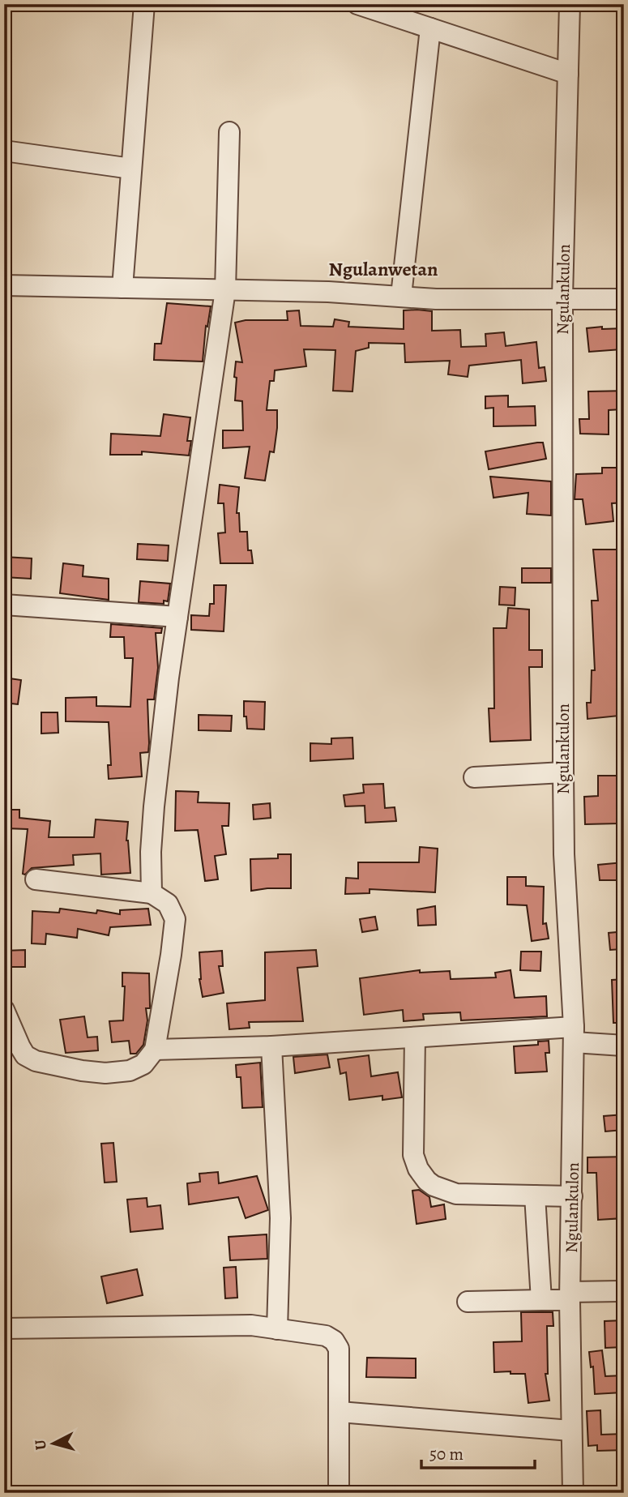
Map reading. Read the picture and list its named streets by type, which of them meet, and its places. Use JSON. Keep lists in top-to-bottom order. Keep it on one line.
{"streets":{"street":["Ngulankulon"]},"districts":["Ngulanwetan"],"scale_bar":"50 m","north":"left"}
